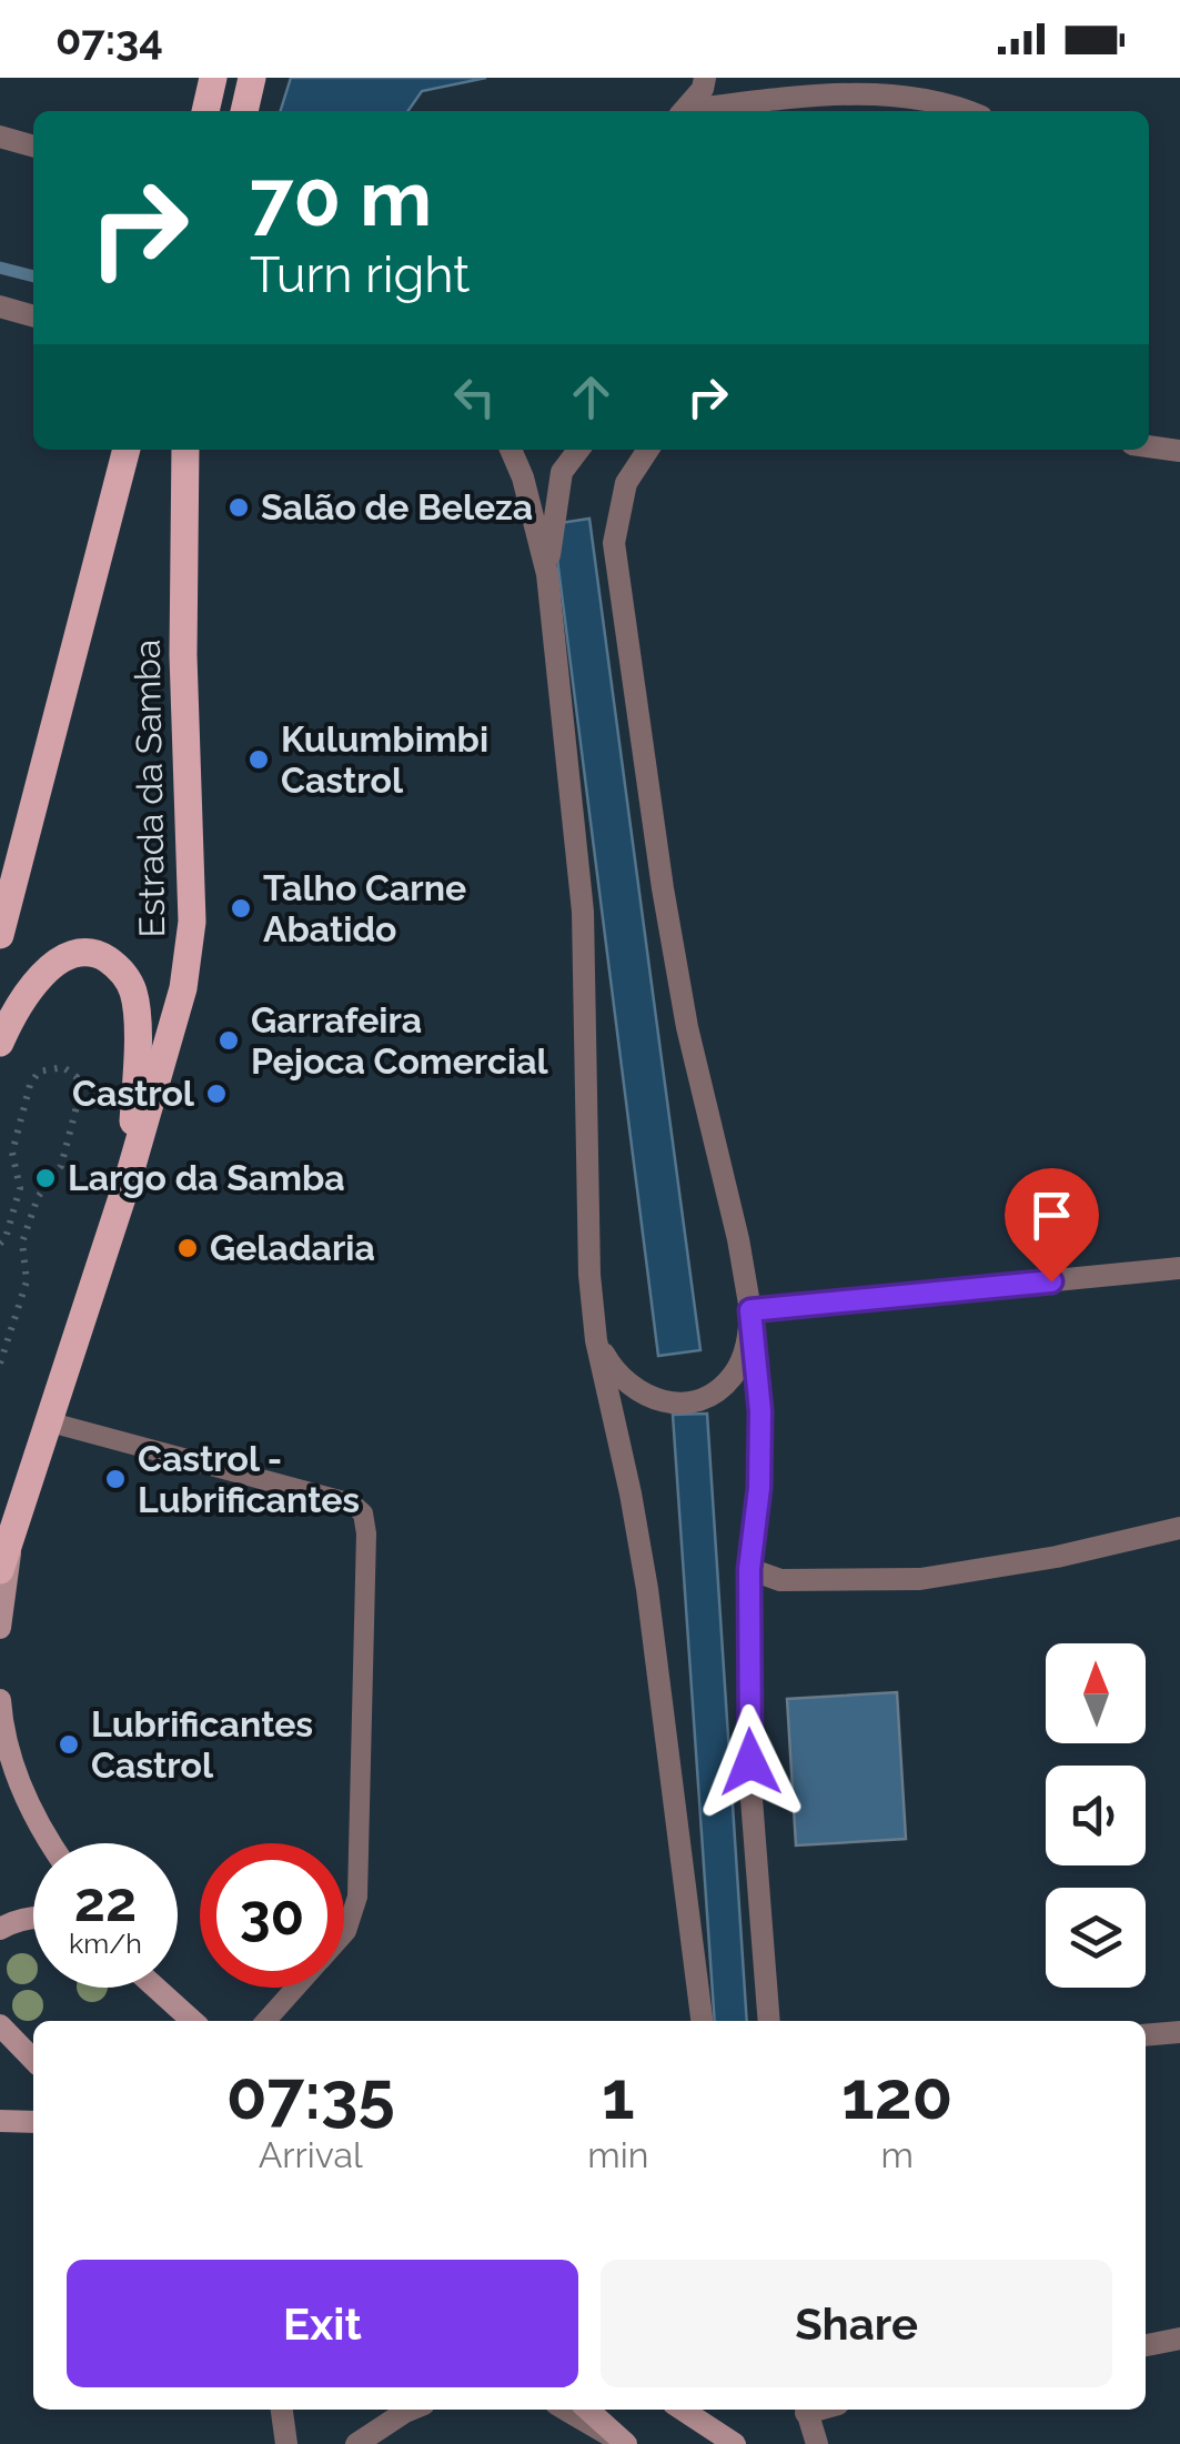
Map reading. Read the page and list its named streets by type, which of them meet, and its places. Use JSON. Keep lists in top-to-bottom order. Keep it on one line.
{"streets":{"main road":["Estrada da Samba"]},"places":["Salão de Beleza","Kulumbimbi Castrol","Talho Carne Abatido","Garrafeira Pejoca Comercial","Castrol","Largo da Samba","Geladaria","Castrol - Lubrificantes","Lubrificantes Castrol"],"north":"top","page":{"status":"07:34","turn":["70 m","Turn right"],"speed":"22 km/h","limit":"30","eta":["07:35","Arrival","1","min","120","m"],"buttons":["Exit","Share"]}}
